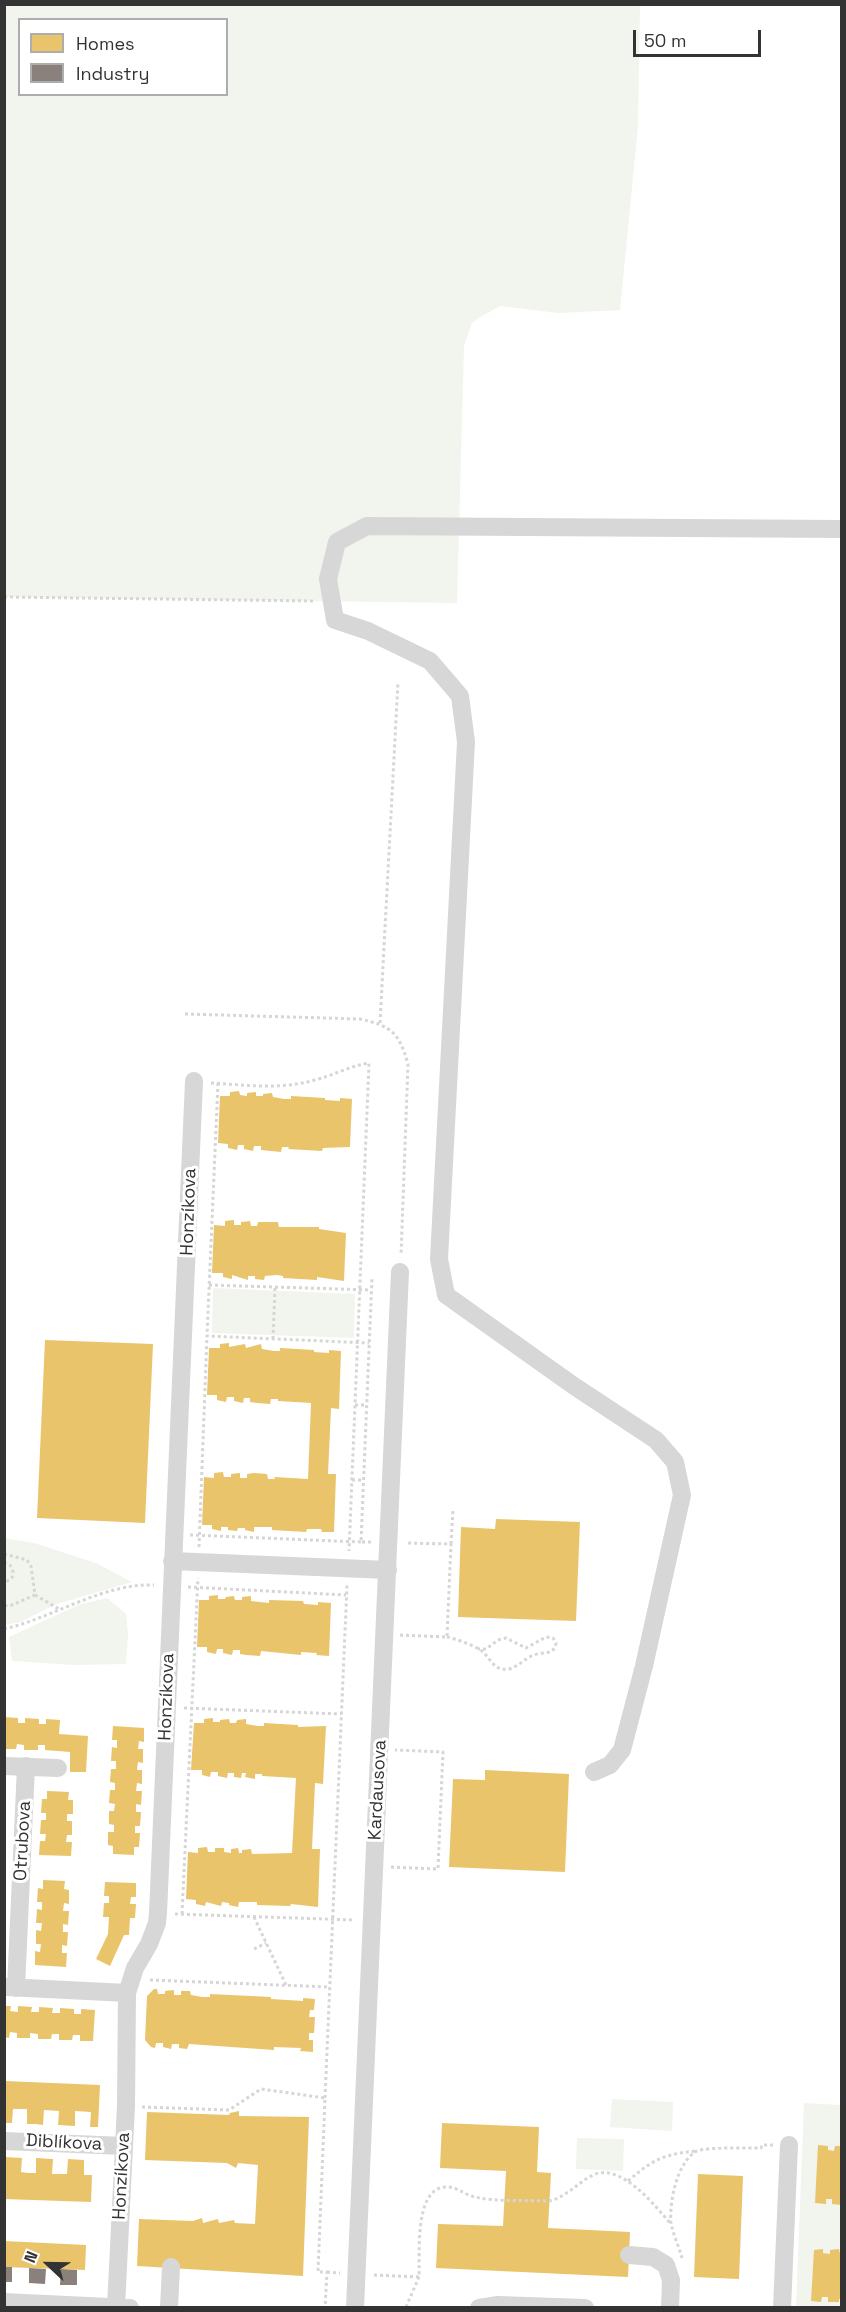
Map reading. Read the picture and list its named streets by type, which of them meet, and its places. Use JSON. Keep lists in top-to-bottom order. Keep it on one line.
{"streets":{"street":["Honzíkova","Kardausova","Otrubova","Diblíkova"]},"crossings":[["Honzíkova","Diblíkova"]],"legend":["Homes","Industry"],"scale_bar":"50 m","north":"left"}
